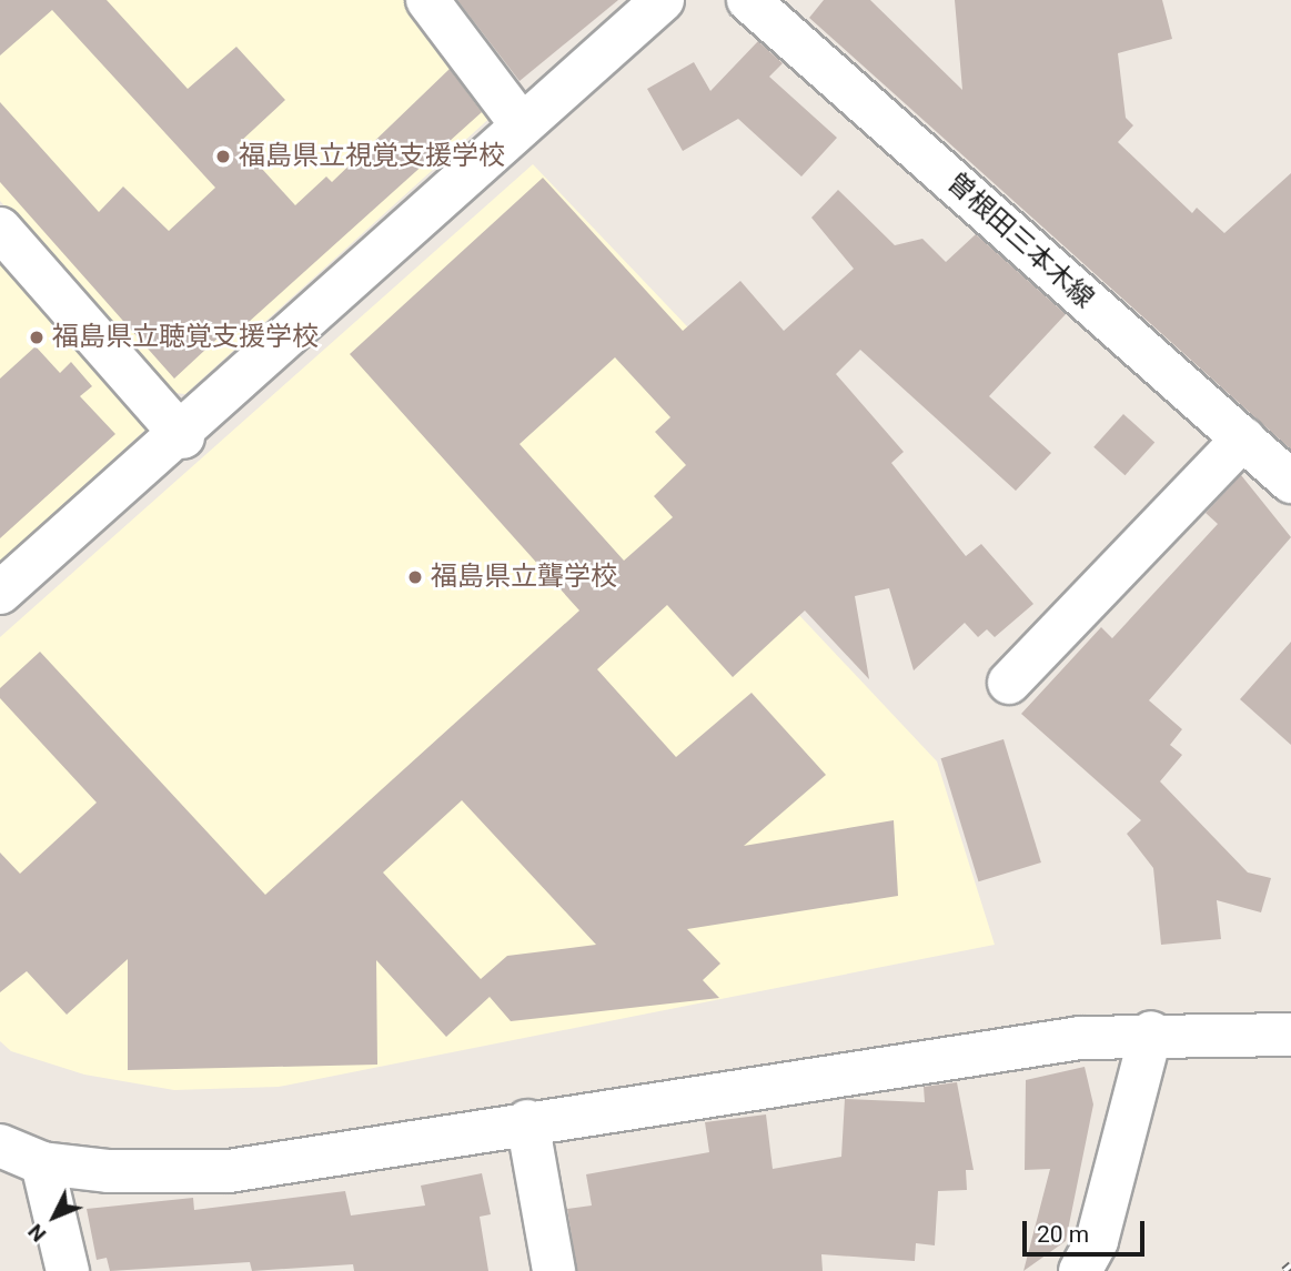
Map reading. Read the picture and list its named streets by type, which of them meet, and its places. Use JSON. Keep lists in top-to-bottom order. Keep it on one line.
{"streets":{"street":["曽根田三本木線"]},"places":["福島県立視覚支援学校","福島県立聴覚支援学校","福島県立聾学校"],"scale_bar":"20 m","north":"bottom left"}
